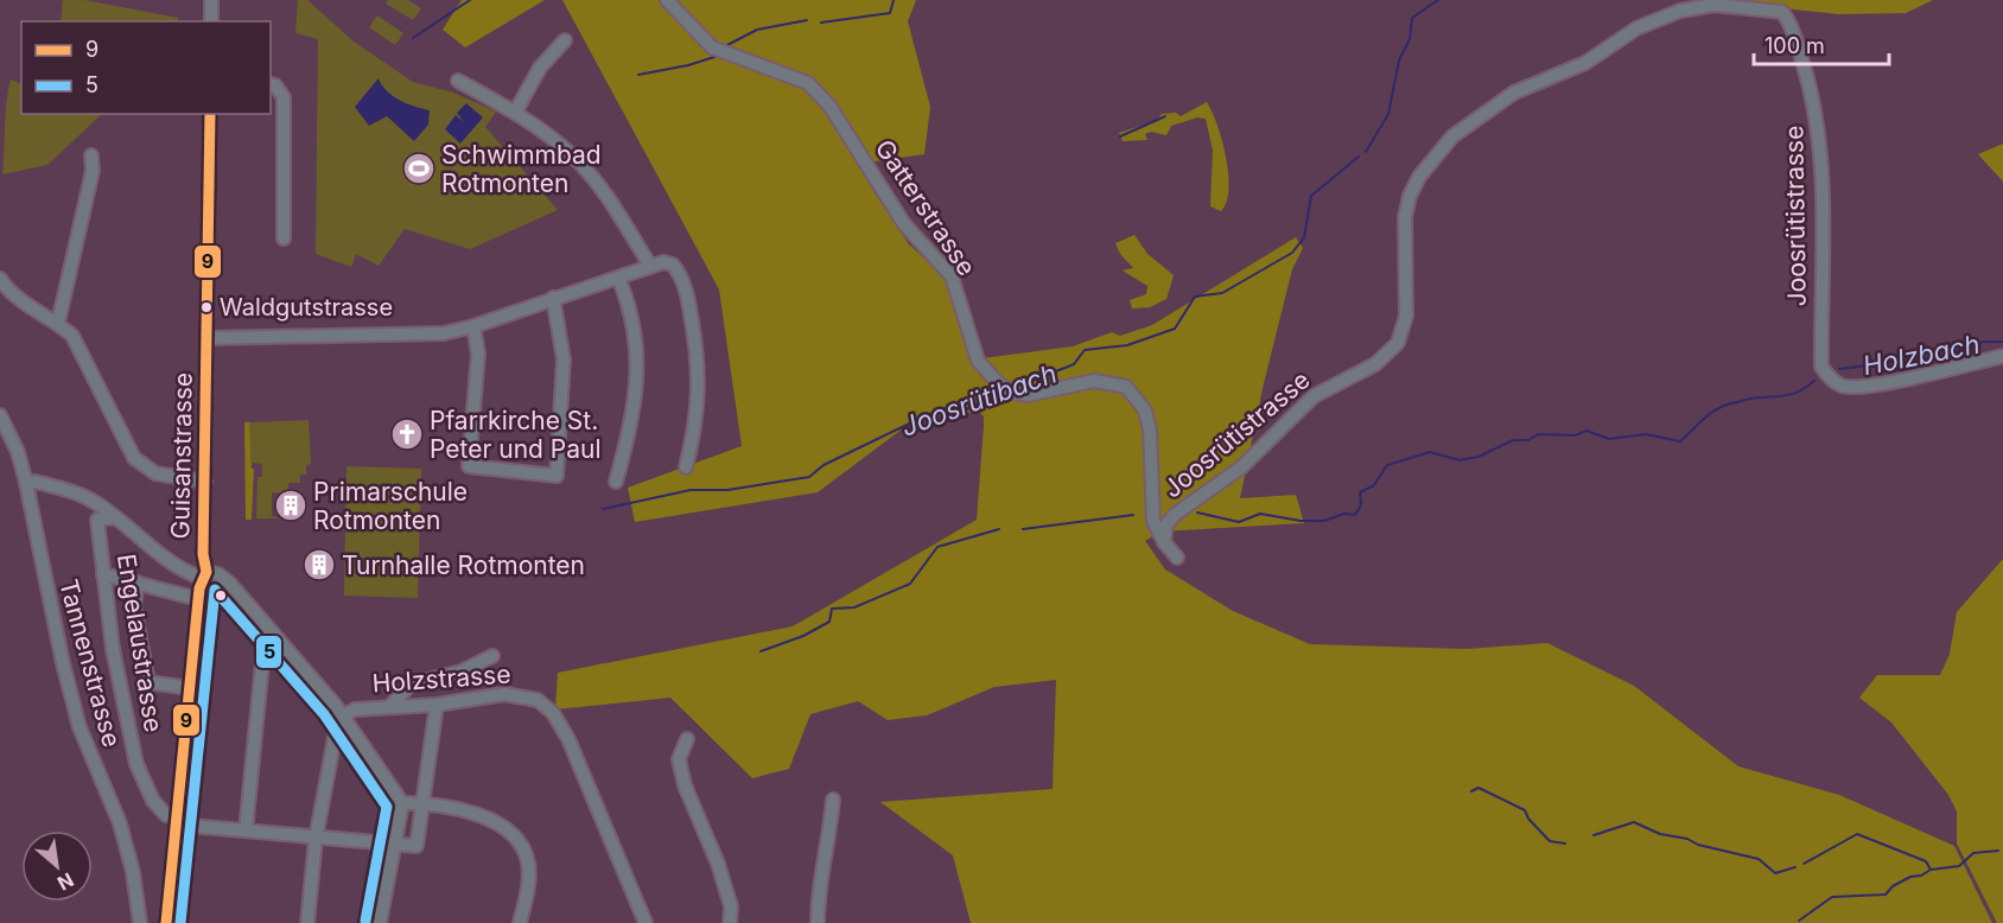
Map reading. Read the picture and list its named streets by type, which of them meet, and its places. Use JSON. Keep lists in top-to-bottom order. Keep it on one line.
{"streets":{"street":["Gatterstrasse","Joosrütistrasse","Guisanstrasse","Engelaustrasse","Tannenstrasse","Holzstrasse"]},"crossings":[["Gatterstrasse","Joosrütistrasse"],["Guisanstrasse","Engelaustrasse"],["Guisanstrasse","Holzstrasse"],["Engelaustrasse","Holzstrasse"],["Tannenstrasse","Holzstrasse"]],"water":["Holzbach","Joosrütibach"],"places":{"sports":["Schwimmbad Rotmonten"],"other":["Waldgutstrasse"],"church":["Pfarrkirche St. Peter und Paul"],"building":["Primarschule Rotmonten","Turnhalle Rotmonten"]},"lines":["transit line 9","transit line 5"],"legend":["9","5"],"scale_bar":"100 m","north":"bottom right"}
